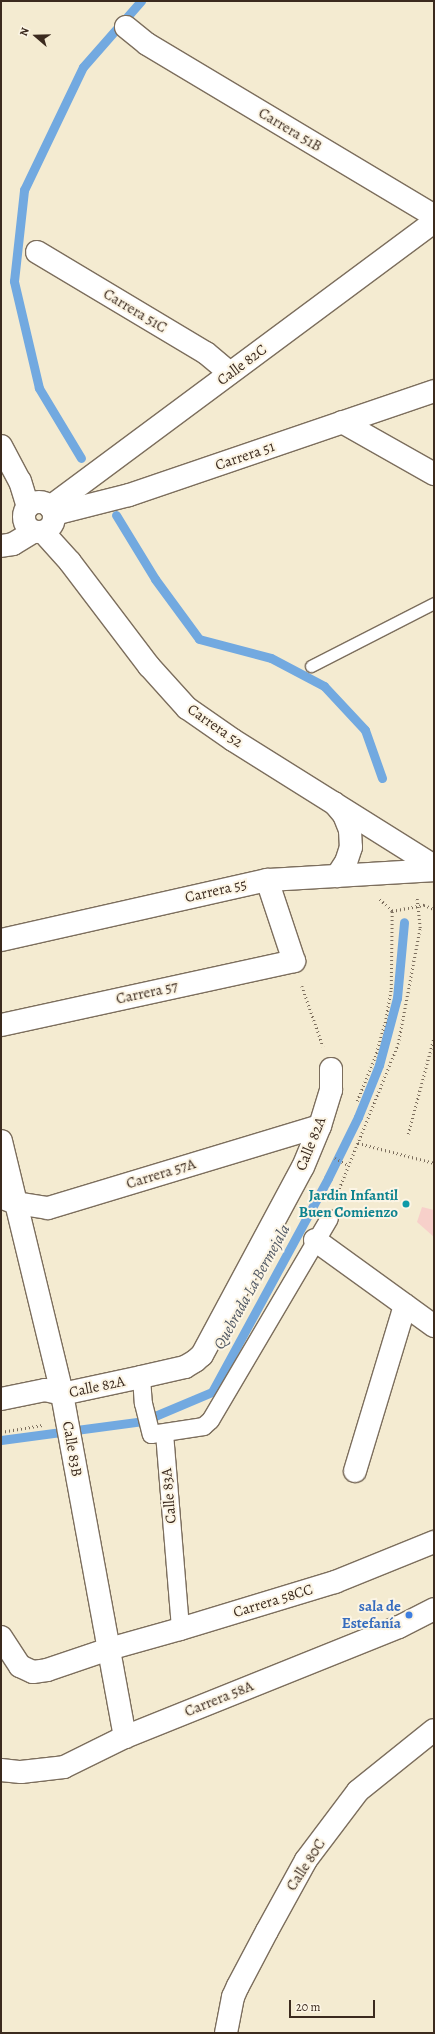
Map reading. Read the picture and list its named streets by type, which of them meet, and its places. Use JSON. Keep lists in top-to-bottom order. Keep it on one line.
{"streets":{"street":["Carrera 51B","Carrera 51C","Calle 82C","Carrera 51","Carrera 52","Carrera 55","Carrera 57","Calle 82A","Carrera 57A","Calle 83B","Calle 83A","Carrera 58CC","Carrera 58A","Calle 80C"]},"crossings":[["Carrera 51C","Calle 82C"],["Calle 82C","Carrera 51"],["Calle 82C","Carrera 52"],["Carrera 51","Carrera 52"],["Carrera 52","Carrera 55"],["Calle 82A","Carrera 57A"],["Calle 82A","Calle 83B"],["Calle 82A","Calle 83A"],["Carrera 57A","Calle 83B"],["Calle 83B","Carrera 58CC"],["Calle 83B","Carrera 58A"],["Calle 83A","Carrera 58CC"]],"water":["Quebrada La Bermejala"],"places":["Jardin Infantil Buen Comienzo","sala de Estefanía"],"scale_bar":"20 m","north":"left"}
